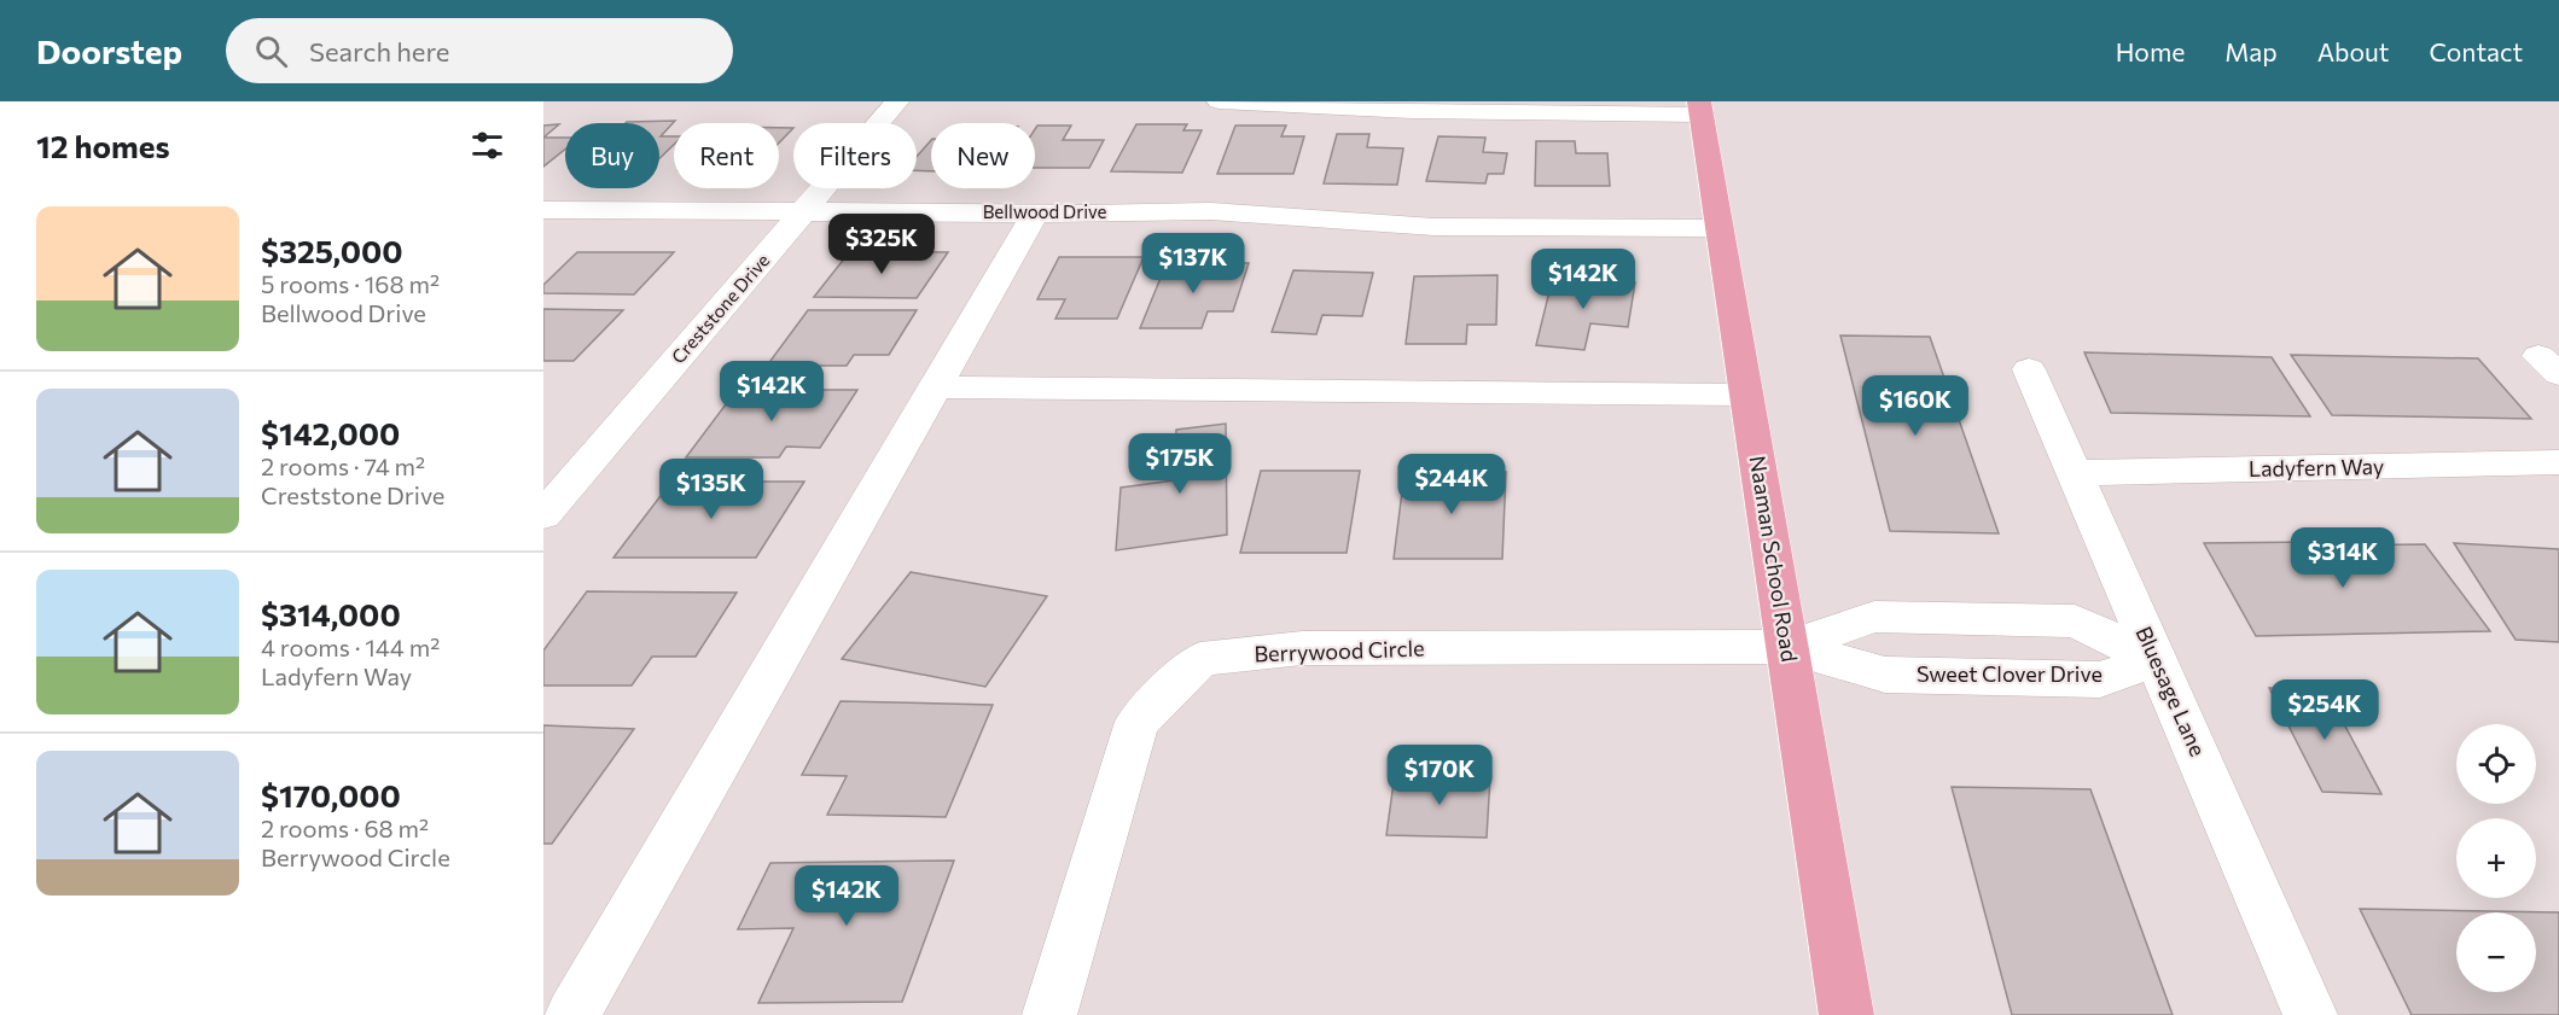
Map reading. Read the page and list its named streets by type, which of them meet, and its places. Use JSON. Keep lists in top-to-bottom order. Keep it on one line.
{"streets":{"main road":["Naaman School Road"],"street":["Bellwood Drive","Creststone Drive","Ladyfern Way","Berrywood Circle","Sweet Clover Drive","Bluesage Lane"]},"crossings":[["Bellwood Drive","Creststone Drive"],["Bellwood Drive","Naaman School Road"],["Ladyfern Way","Bluesage Lane"],["Naaman School Road","Berrywood Circle"],["Naaman School Road","Sweet Clover Drive"],["Berrywood Circle","Sweet Clover Drive"],["Sweet Clover Drive","Bluesage Lane"]],"page":{"header":"Doorstep","search":"Search here","nav":["Home","Map","About","Contact"],"heading":"12 homes","chip":["Buy","Rent","Filters","New"],"list":[{"name":"$325,000","note":"5 rooms · 168 m² · Bellwood Drive"},{"name":"$142,000","note":"2 rooms · 74 m² · Creststone Drive"},{"name":"$314,000","note":"4 rooms · 144 m² · Ladyfern Way"},{"name":"$170,000","note":"2 rooms · 68 m² · Berrywood Circle"}],"price":["$325K","$137K","$142K","$142K","$160K","$175K","$244K","$135K","$314K","$254K","$170K","$142K"],"map_buttons":["+","−"]}}
